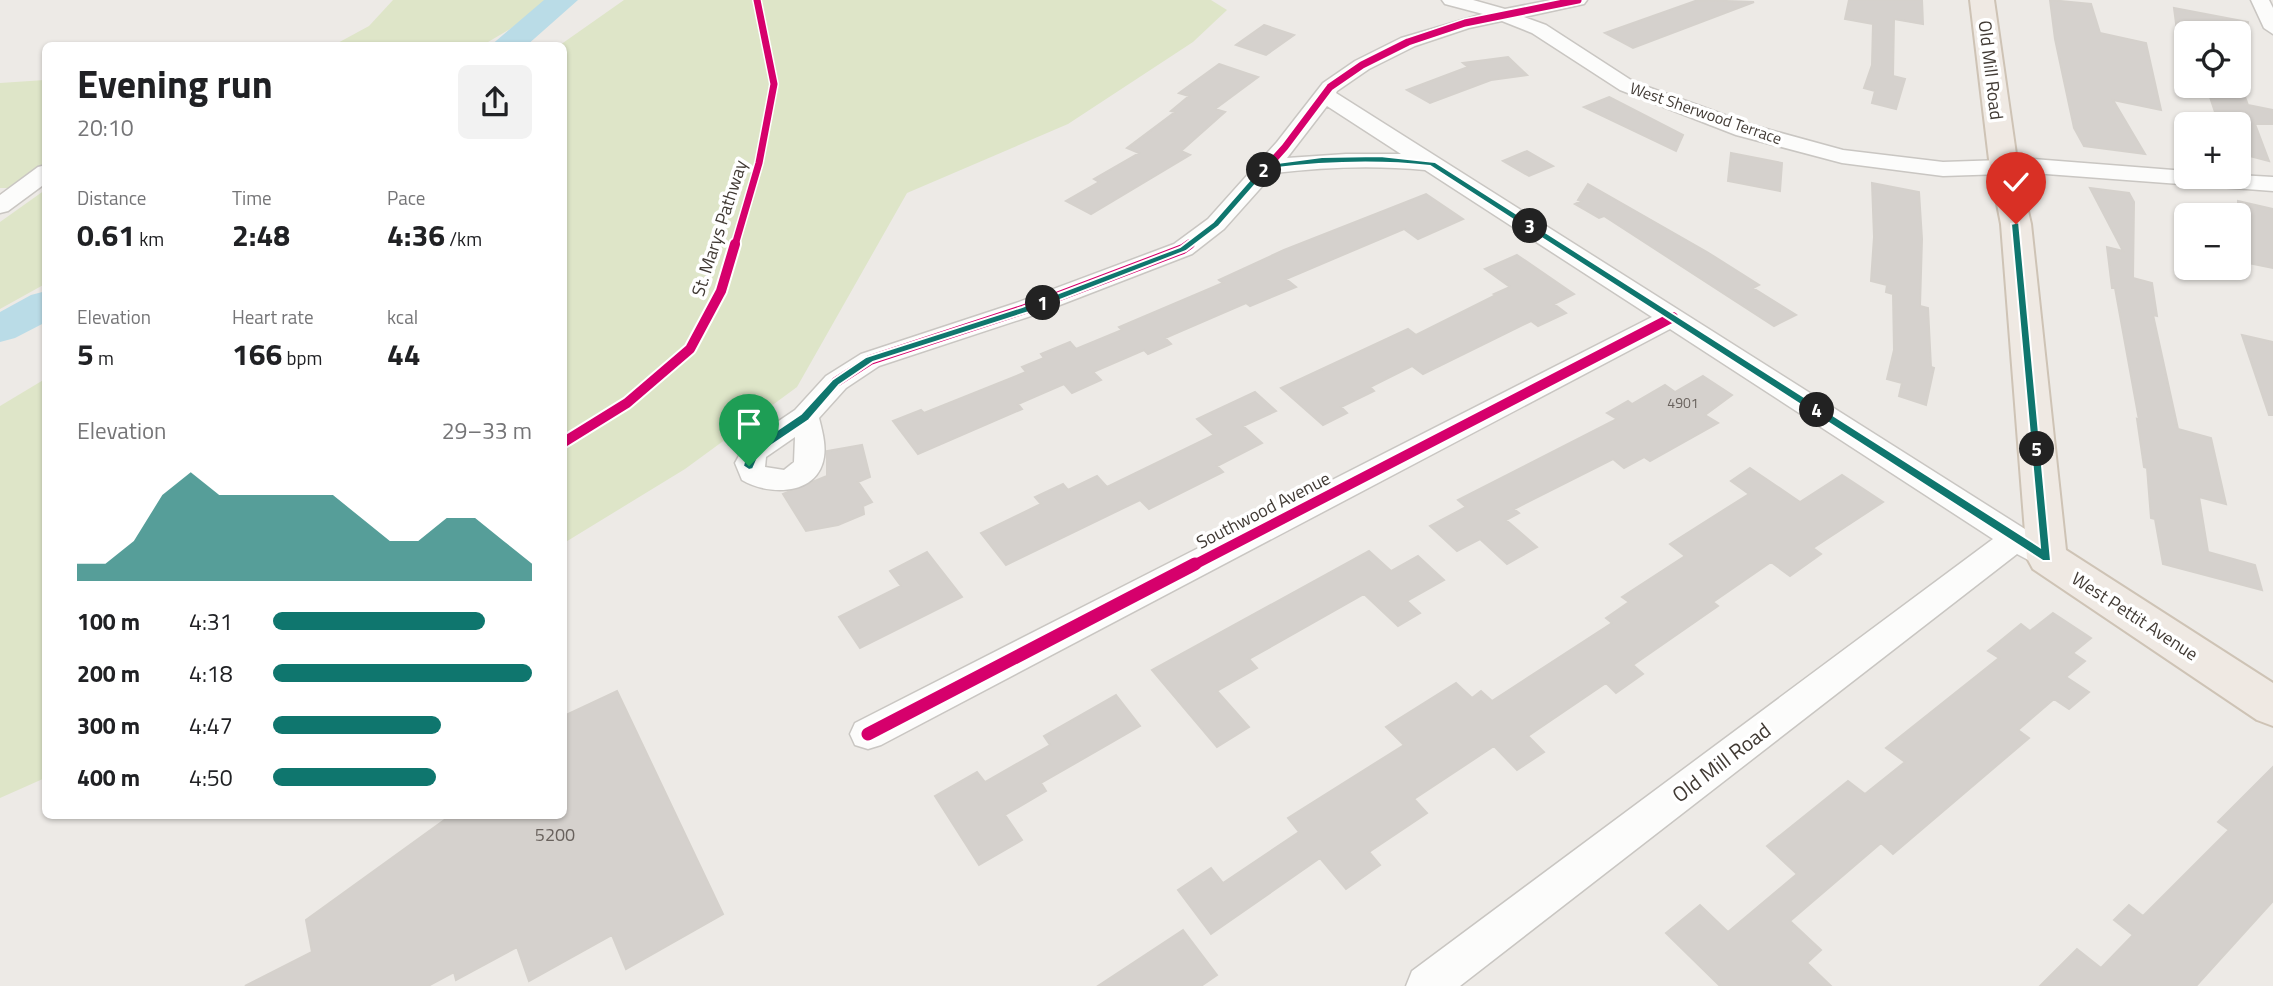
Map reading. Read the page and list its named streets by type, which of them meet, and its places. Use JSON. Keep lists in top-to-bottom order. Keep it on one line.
{"streets":{"main road":["Old Mill Road","West Pettit Avenue"],"street":["West Sherwood Terrace","Southwood Avenue"],"cycle path":["St. Marys Pathway"]},"crossings":[["Old Mill Road","West Sherwood Terrace"],["Old Mill Road","West Pettit Avenue"],["Southwood Avenue","West Pettit Avenue"]],"house_numbers":["4901","5200"],"page":{"map_buttons":["+","−"],"heading":["Evening run","20:10"],"pins":["2","3","1","4","5"],"stats":[["Distance","0.61 km"],["Time","2:48"],["Pace","4:36 /km"],["Elevation","5 m"],["Heart rate","166 bpm"],["kcal","44"]],"chart":["Elevation","29–33 m"],"list":[{"name":"100 m","note":"4:31"},{"name":"200 m","note":"4:18"},{"name":"300 m","note":"4:47"},{"name":"400 m","note":"4:50"}]}}
